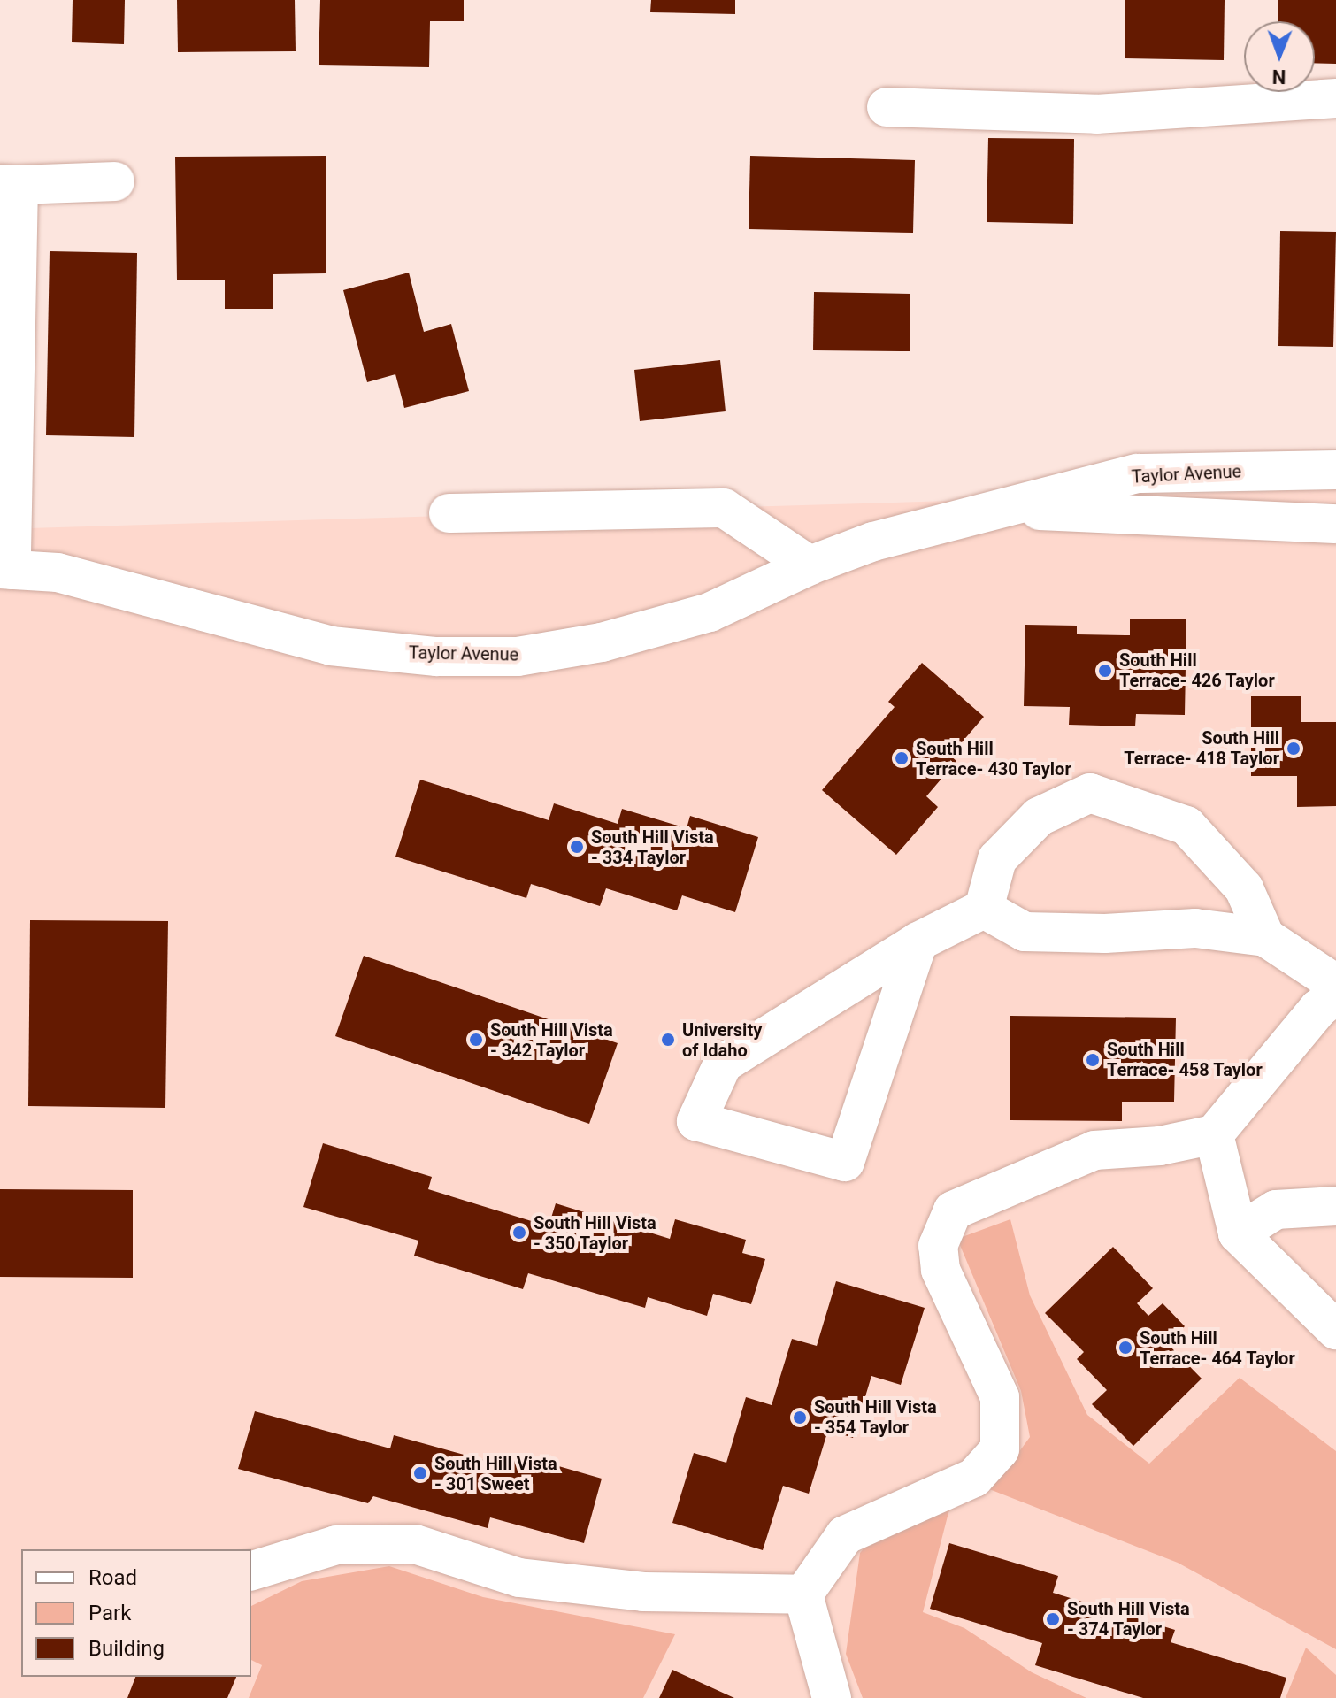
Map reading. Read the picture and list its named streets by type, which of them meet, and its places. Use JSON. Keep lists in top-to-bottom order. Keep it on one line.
{"streets":{"street":["Taylor Avenue"]},"places":["South Hill Terrace- 426 Taylor","South Hill Terrace- 418 Taylor","South Hill Terrace- 430 Taylor","South Hill Vista - 334 Taylor","South Hill Vista - 342 Taylor","University of Idaho","South Hill Terrace- 458 Taylor","South Hill Vista - 350 Taylor","South Hill Terrace- 464 Taylor","South Hill Vista - 354 Taylor","South Hill Vista - 301 Sweet","South Hill Vista - 374 Taylor"],"legend":["Road","Park","Building"],"north":"bottom"}
